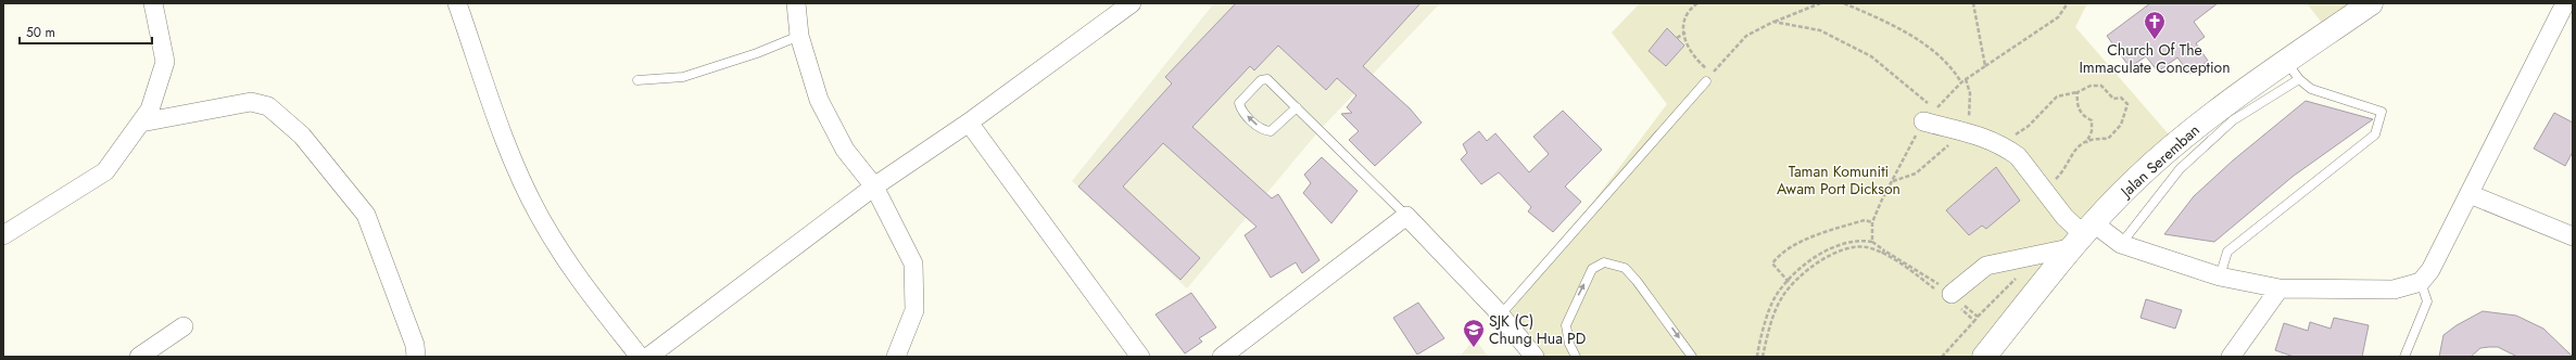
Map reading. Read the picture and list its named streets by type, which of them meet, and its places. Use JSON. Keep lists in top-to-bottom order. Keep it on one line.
{"streets":{"main road":["Jalan Seremban"]},"parks":["Taman Komuniti Awam Port Dickson"],"places":{"church":["Church Of The Immaculate Conception"],"school or university":["SJK (C) Chung Hua PD"]},"scale_bar":"50 m"}
